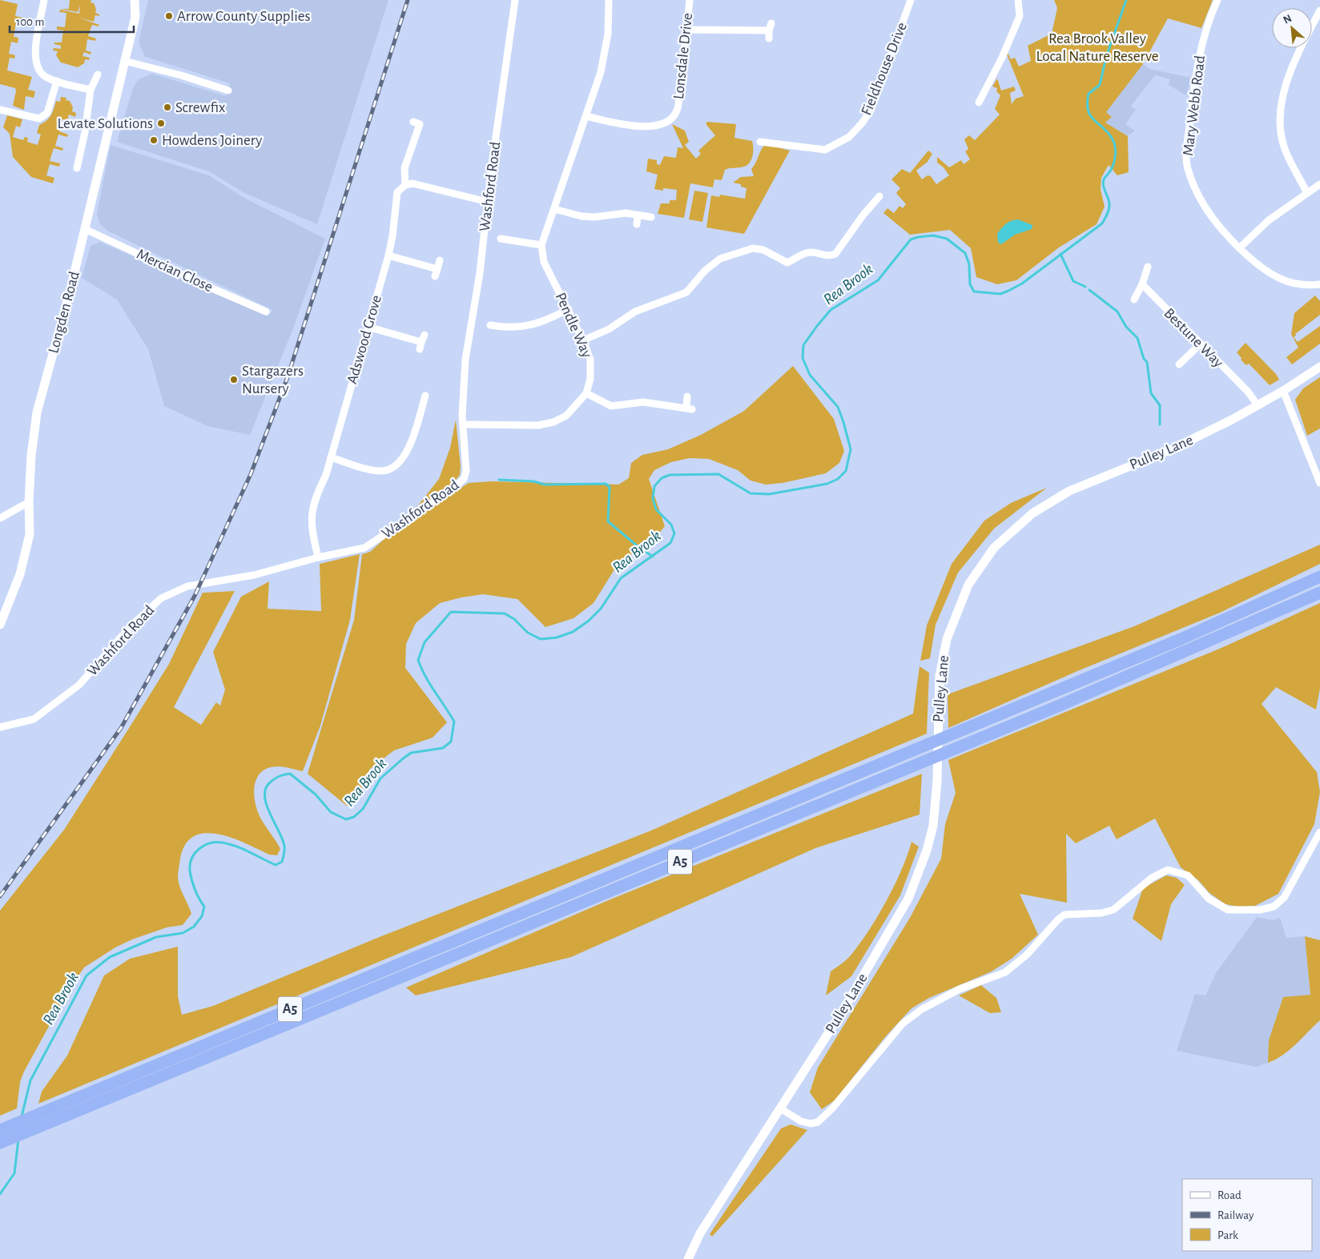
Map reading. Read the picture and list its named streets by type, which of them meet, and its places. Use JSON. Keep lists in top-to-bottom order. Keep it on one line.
{"streets":{"highway":["A5"],"street":["Lonsdale Drive","Fieldhouse Drive","Mary Webb Road","Washford Road","Mercian Close","Longden Road","Pendle Way","Bestune Way","Adswood Grove","Pulley Lane"]},"crossings":[["Washford Road","Adswood Grove"],["Mercian Close","Longden Road"],["Bestune Way","Pulley Lane"]],"water":["Rea Brook"],"parks":["Rea Brook Valley Local Nature Reserve"],"places":["Arrow County Supplies","Screwfix","Levate Solutions","Howdens Joinery","Stargazers Nursery"],"legend":["Road","Railway","Park"],"scale_bar":"100 m","north":"top left"}
